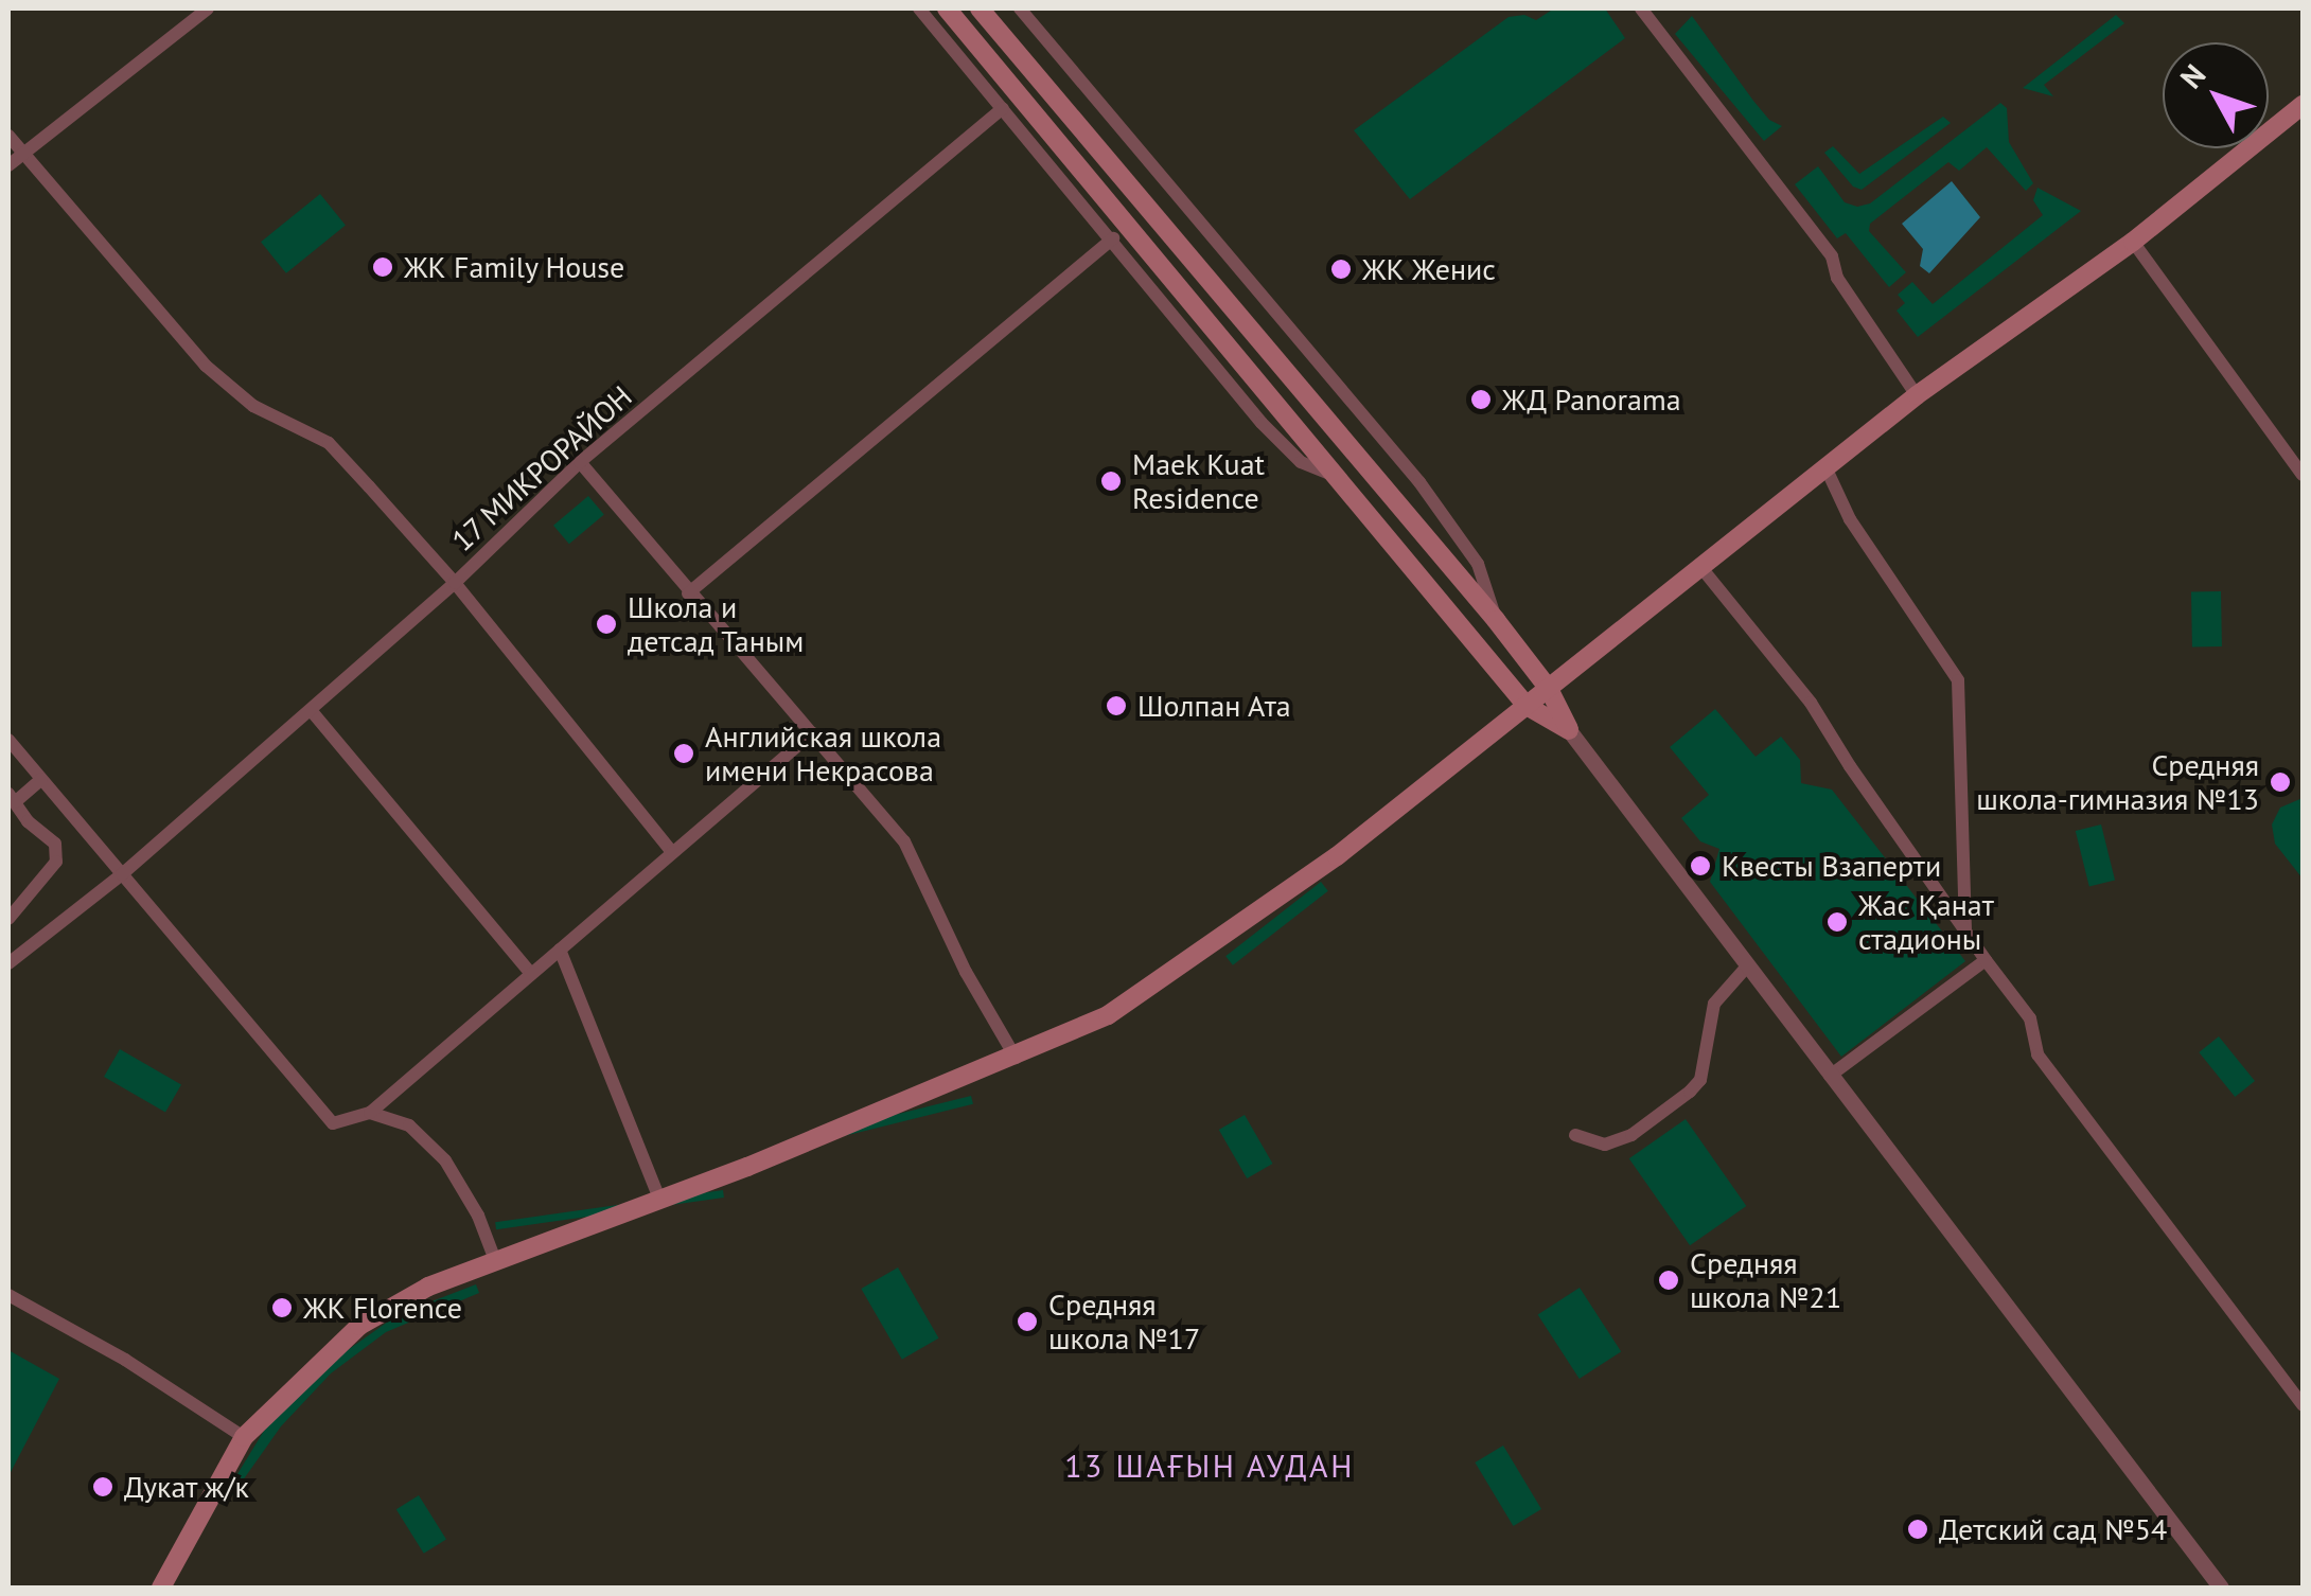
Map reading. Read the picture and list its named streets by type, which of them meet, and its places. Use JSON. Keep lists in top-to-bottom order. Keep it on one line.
{"streets":{"street":["17 МИКРОРАЙОН"]},"districts":["13 ШАҒЫН АУДАН"],"places":["ЖК Family House","ЖК Женис","ЖД Panorama","Maek Kuat Residence","Школа и детсад Таным","Шолпан Ата","Английская школа имени Некрасова","Средняя школа-гимназия №13","Квесты Взаперти","Жас Қанат стадионы","Средняя школа №21","ЖК Florence","Средняя школа №17","Дукат ж/к","Детский сад №54"],"north":"top left"}
